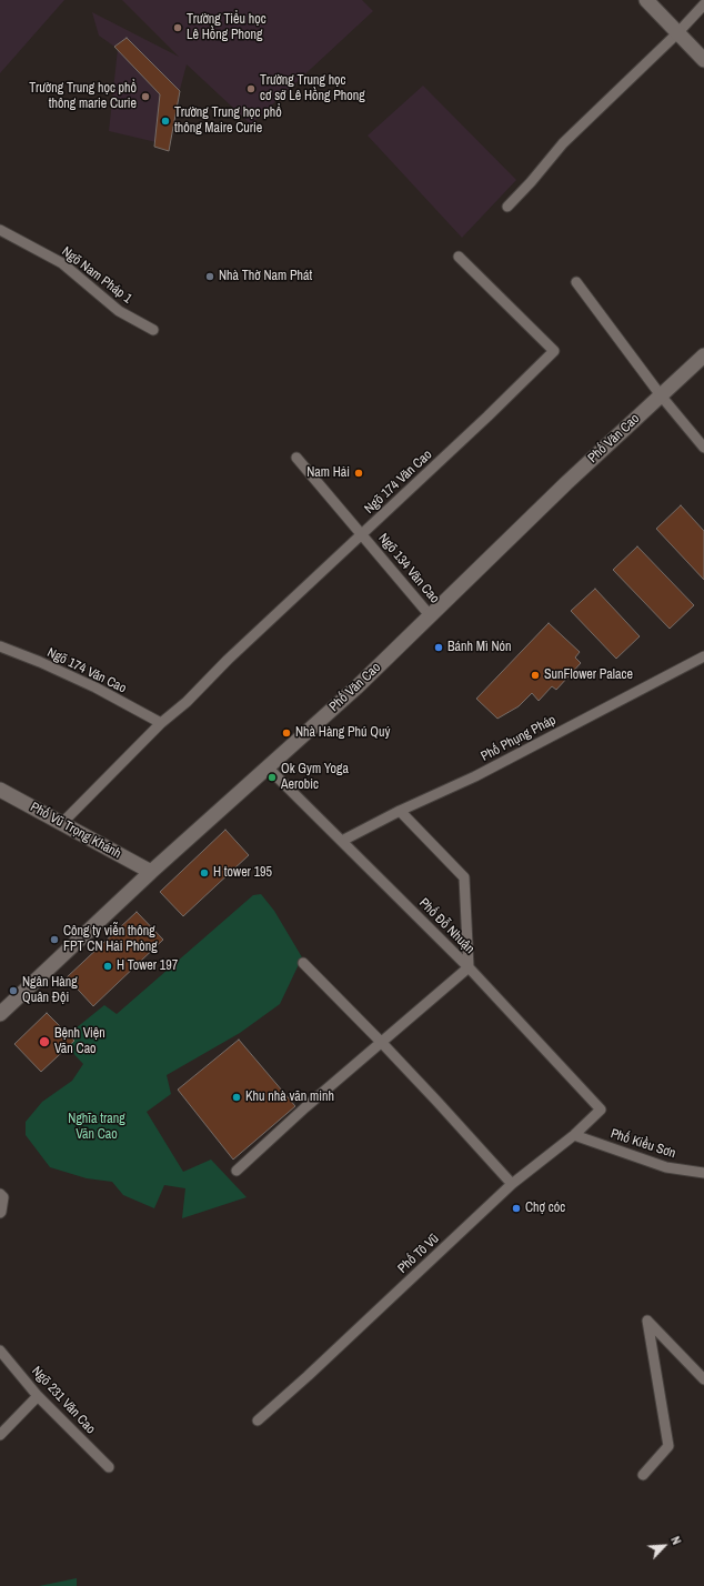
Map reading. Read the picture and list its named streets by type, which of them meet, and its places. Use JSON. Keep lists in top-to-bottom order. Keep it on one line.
{"streets":{"street":["Ngõ Nam Pháp 1","Phố Văn Cao","Ngõ 174 Văn Cao","Ngõ 134 Văn Cao","Phố Phụng Pháp","Phố Vũ Trọng Khánh","Phố Đỗ Nhuận","Phố Kiều Sơn","Phố Tô Vũ","Ngõ 231 Văn Cao"]},"crossings":[["Phố Văn Cao","Ngõ 134 Văn Cao"],["Phố Văn Cao","Phố Vũ Trọng Khánh"],["Phố Văn Cao","Phố Đỗ Nhuận"],["Ngõ 174 Văn Cao","Ngõ 134 Văn Cao"],["Ngõ 174 Văn Cao","Phố Vũ Trọng Khánh"],["Phố Phụng Pháp","Phố Đỗ Nhuận"],["Phố Đỗ Nhuận","Phố Tô Vũ"],["Phố Kiều Sơn","Phố Tô Vũ"]],"parks":["Nghĩa trang Văn Cao"],"places":["Trường Tiểu học Lê Hồng Phong","Trường Trung học cơ sở Lê Hồng Phong","Trường Trung học phổ thông marie Curie","Trường Trung học phổ thông Maire Curie","Nhà Thờ Nam Phát","Nam Hải","Bánh Mì Nón","SunFlower Palace","Nhà Hàng Phú Quý","Ok Gym Yoga Aerobic","H tower 195","Công ty viễn thông FPT CN Hải Phòng","H Tower 197","Ngân Hàng Quân Đội","Bệnh Viện Văn Cao","Khu nhà văn minh","Chợ cóc"],"north":"top right"}
